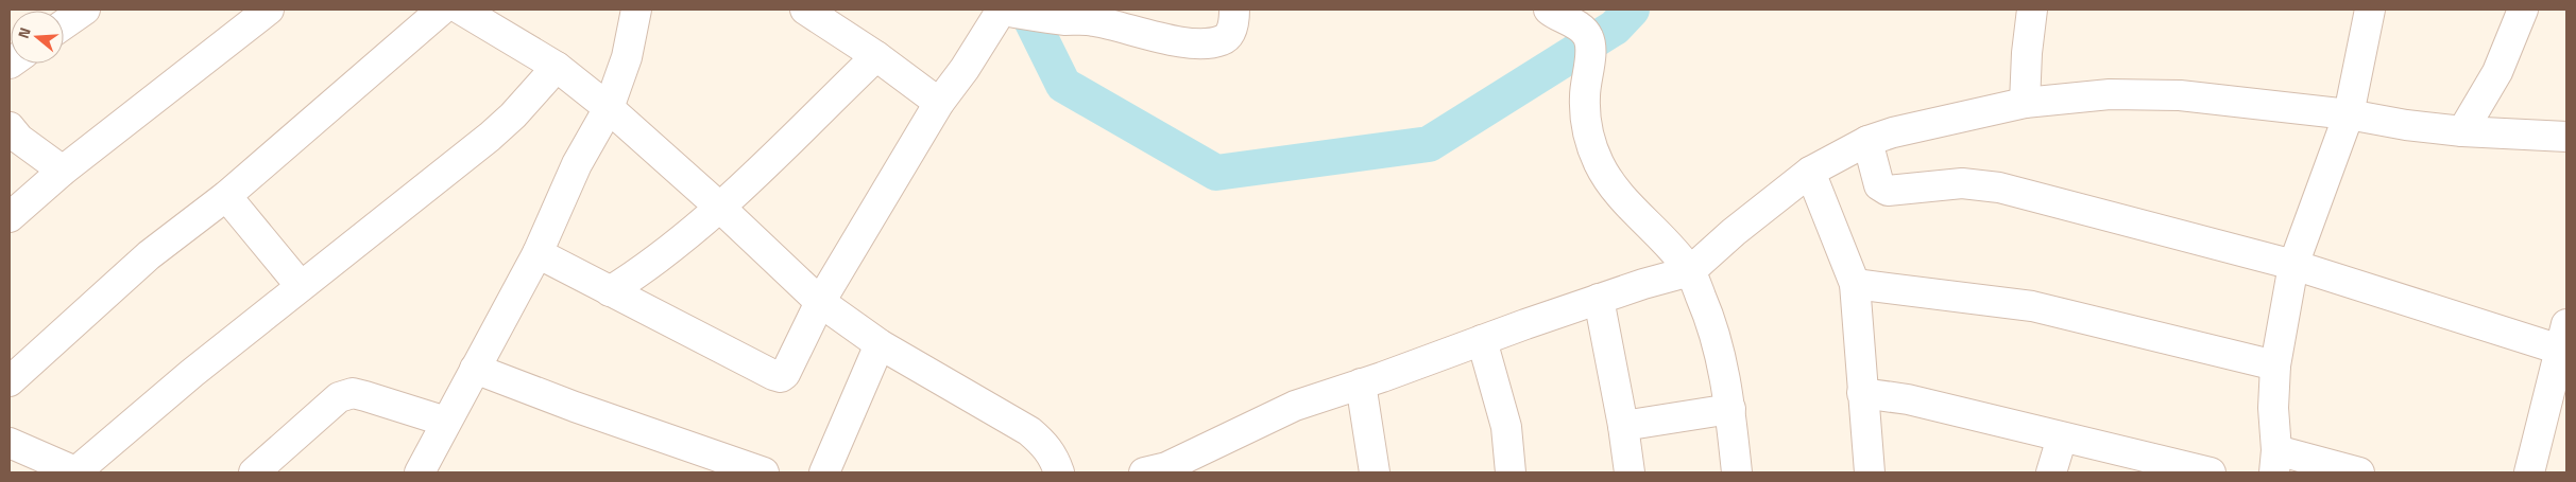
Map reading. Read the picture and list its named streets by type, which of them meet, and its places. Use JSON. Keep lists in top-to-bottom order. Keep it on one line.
{"north":"left"}
